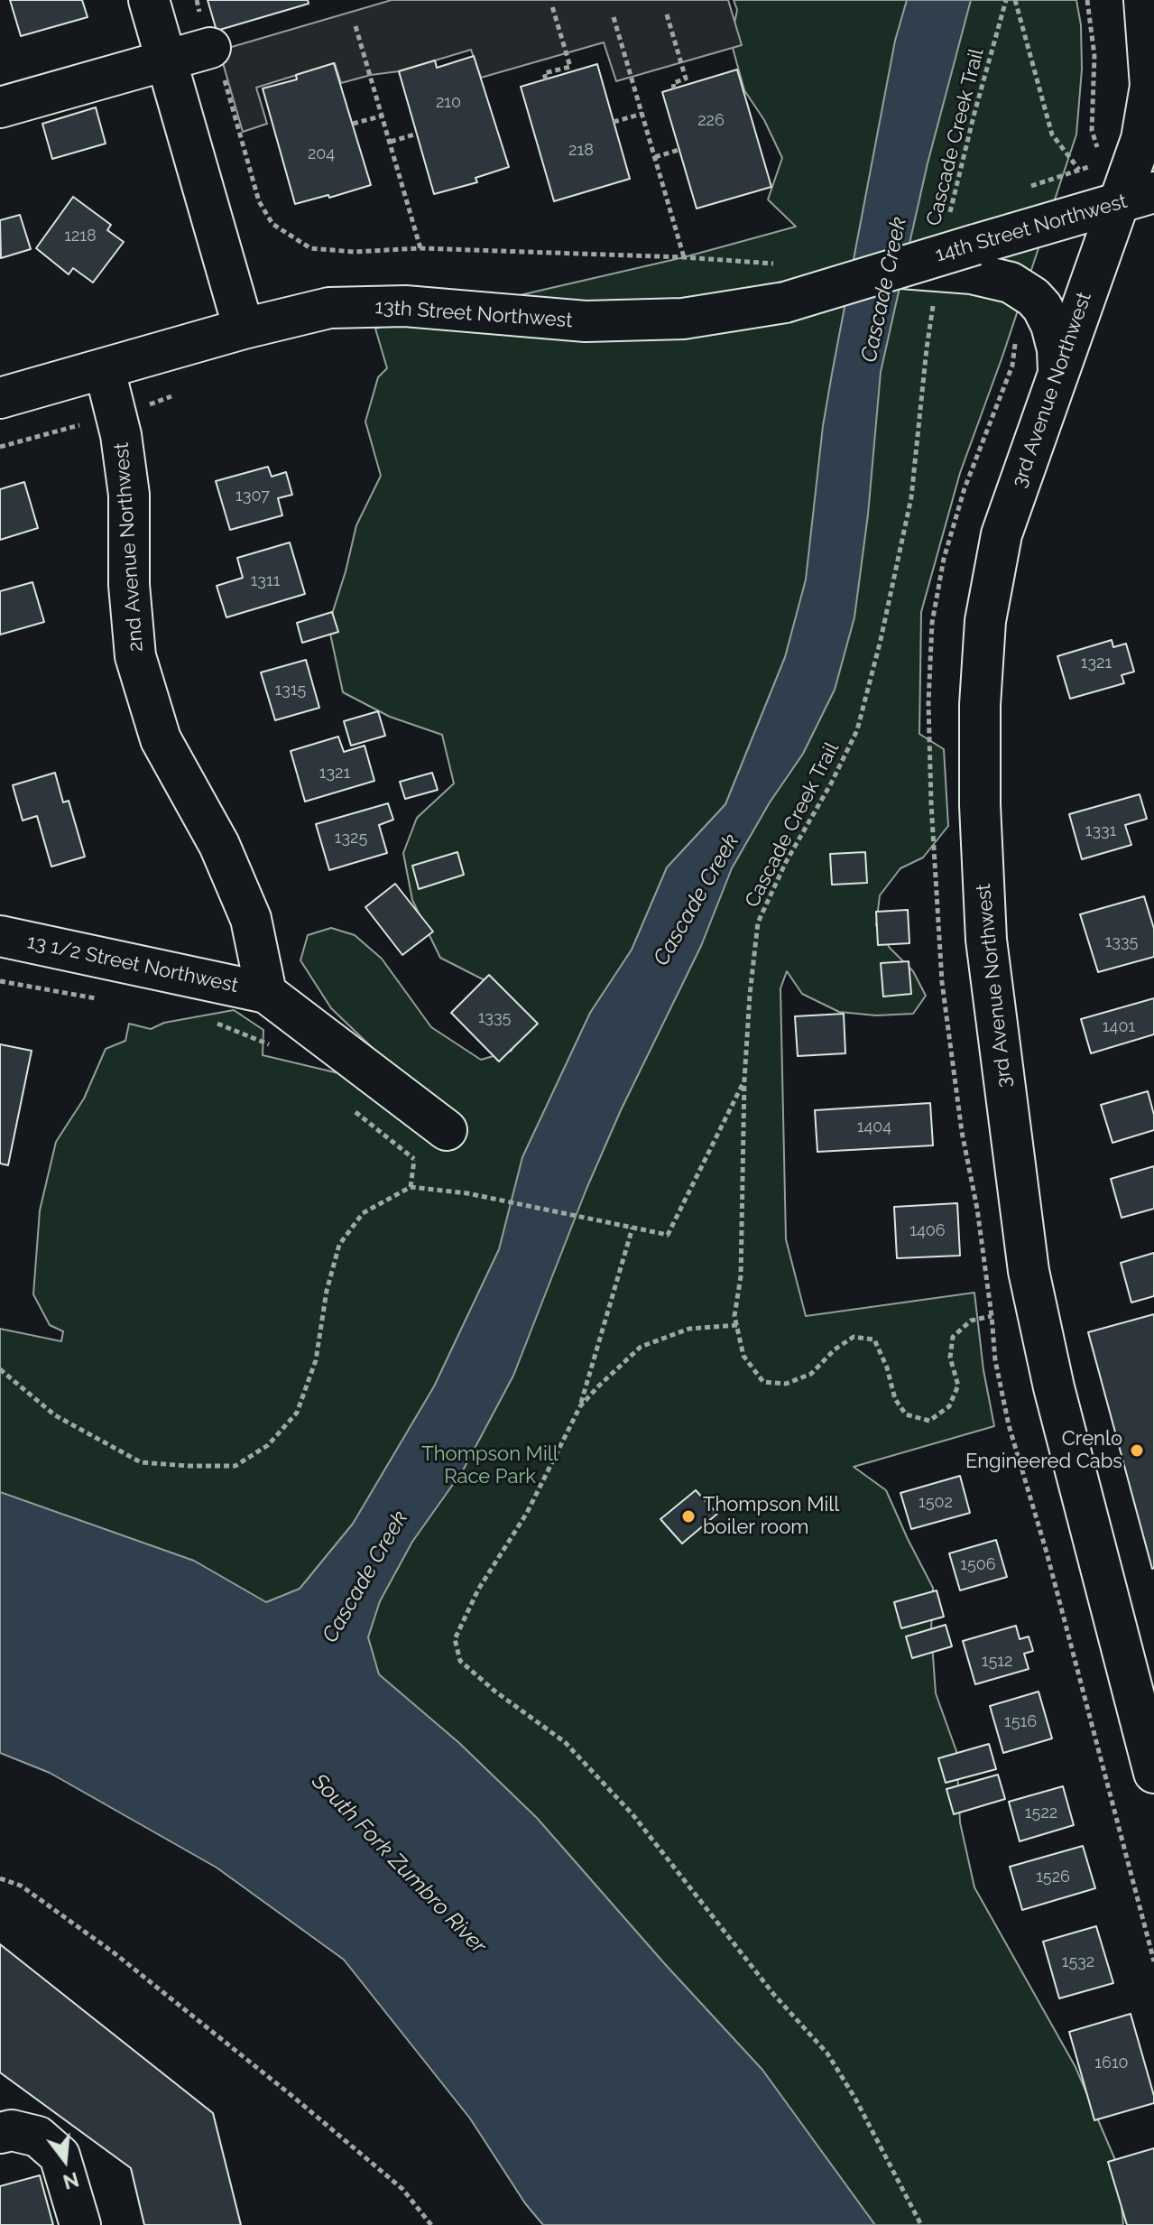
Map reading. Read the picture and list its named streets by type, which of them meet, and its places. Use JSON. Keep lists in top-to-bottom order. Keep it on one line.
{"streets":{"street":["14th Street Northwest","13th Street Northwest","3rd Avenue Northwest","2nd Avenue Northwest","13 1/2 Street Northwest"],"path":["Cascade Creek Trail"]},"crossings":[["14th Street Northwest","13th Street Northwest"],["14th Street Northwest","3rd Avenue Northwest"],["13th Street Northwest","2nd Avenue Northwest"],["2nd Avenue Northwest","13 1/2 Street Northwest"]],"water":["Cascade Creek","South Fork Zumbro River"],"parks":["Thompson Mill Race Park"],"places":["Crenlo Engineered Cabs","Thompson Mill boiler room"],"house_numbers":["210","226","218","204","1218","1307","1311","1321","1315","1321","1331","1325","1335","1335","1401","1404","1406","1502","1506","1512","1516","1522","1526","1532","1610"],"north":"bottom"}
